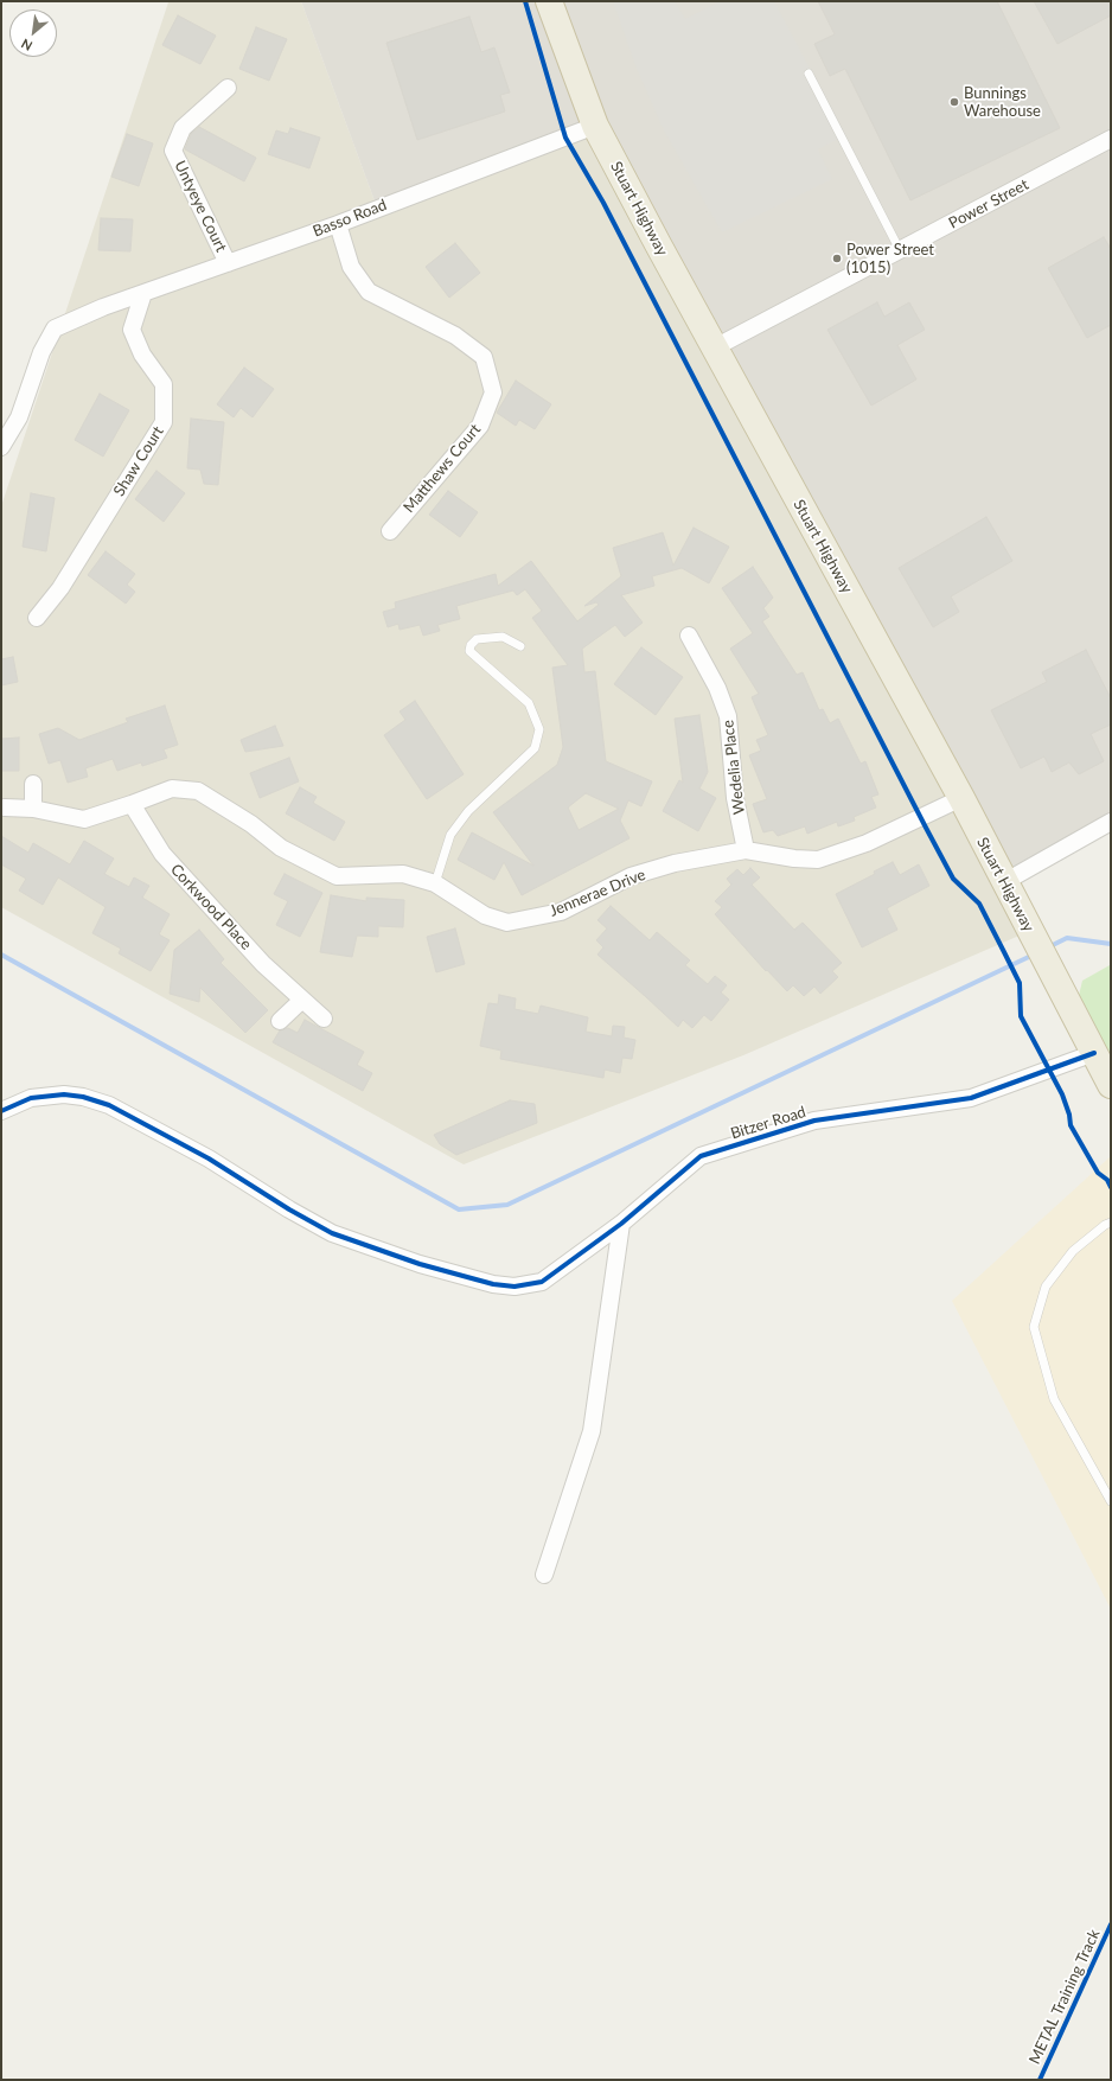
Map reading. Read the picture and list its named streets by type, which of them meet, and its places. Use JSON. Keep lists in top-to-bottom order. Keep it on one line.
{"streets":{"highway":["Stuart Highway"],"street":["Power Street","Untyeye Court","Basso Road","Shaw Court","Matthews Court","Wedelia Place","Jennerae Drive","Corkwood Place","Bitzer Road"],"cycle path":["METAL Training Track"]},"crossings":[["Power Street","Stuart Highway"],["Untyeye Court","Basso Road"],["Stuart Highway","Basso Road"],["Stuart Highway","Jennerae Drive"],["Stuart Highway","Bitzer Road"],["Basso Road","Shaw Court"],["Basso Road","Matthews Court"],["Wedelia Place","Jennerae Drive"],["Jennerae Drive","Corkwood Place"]],"places":["Bunnings Warehouse","Power Street (1015)"],"north":"bottom left"}
